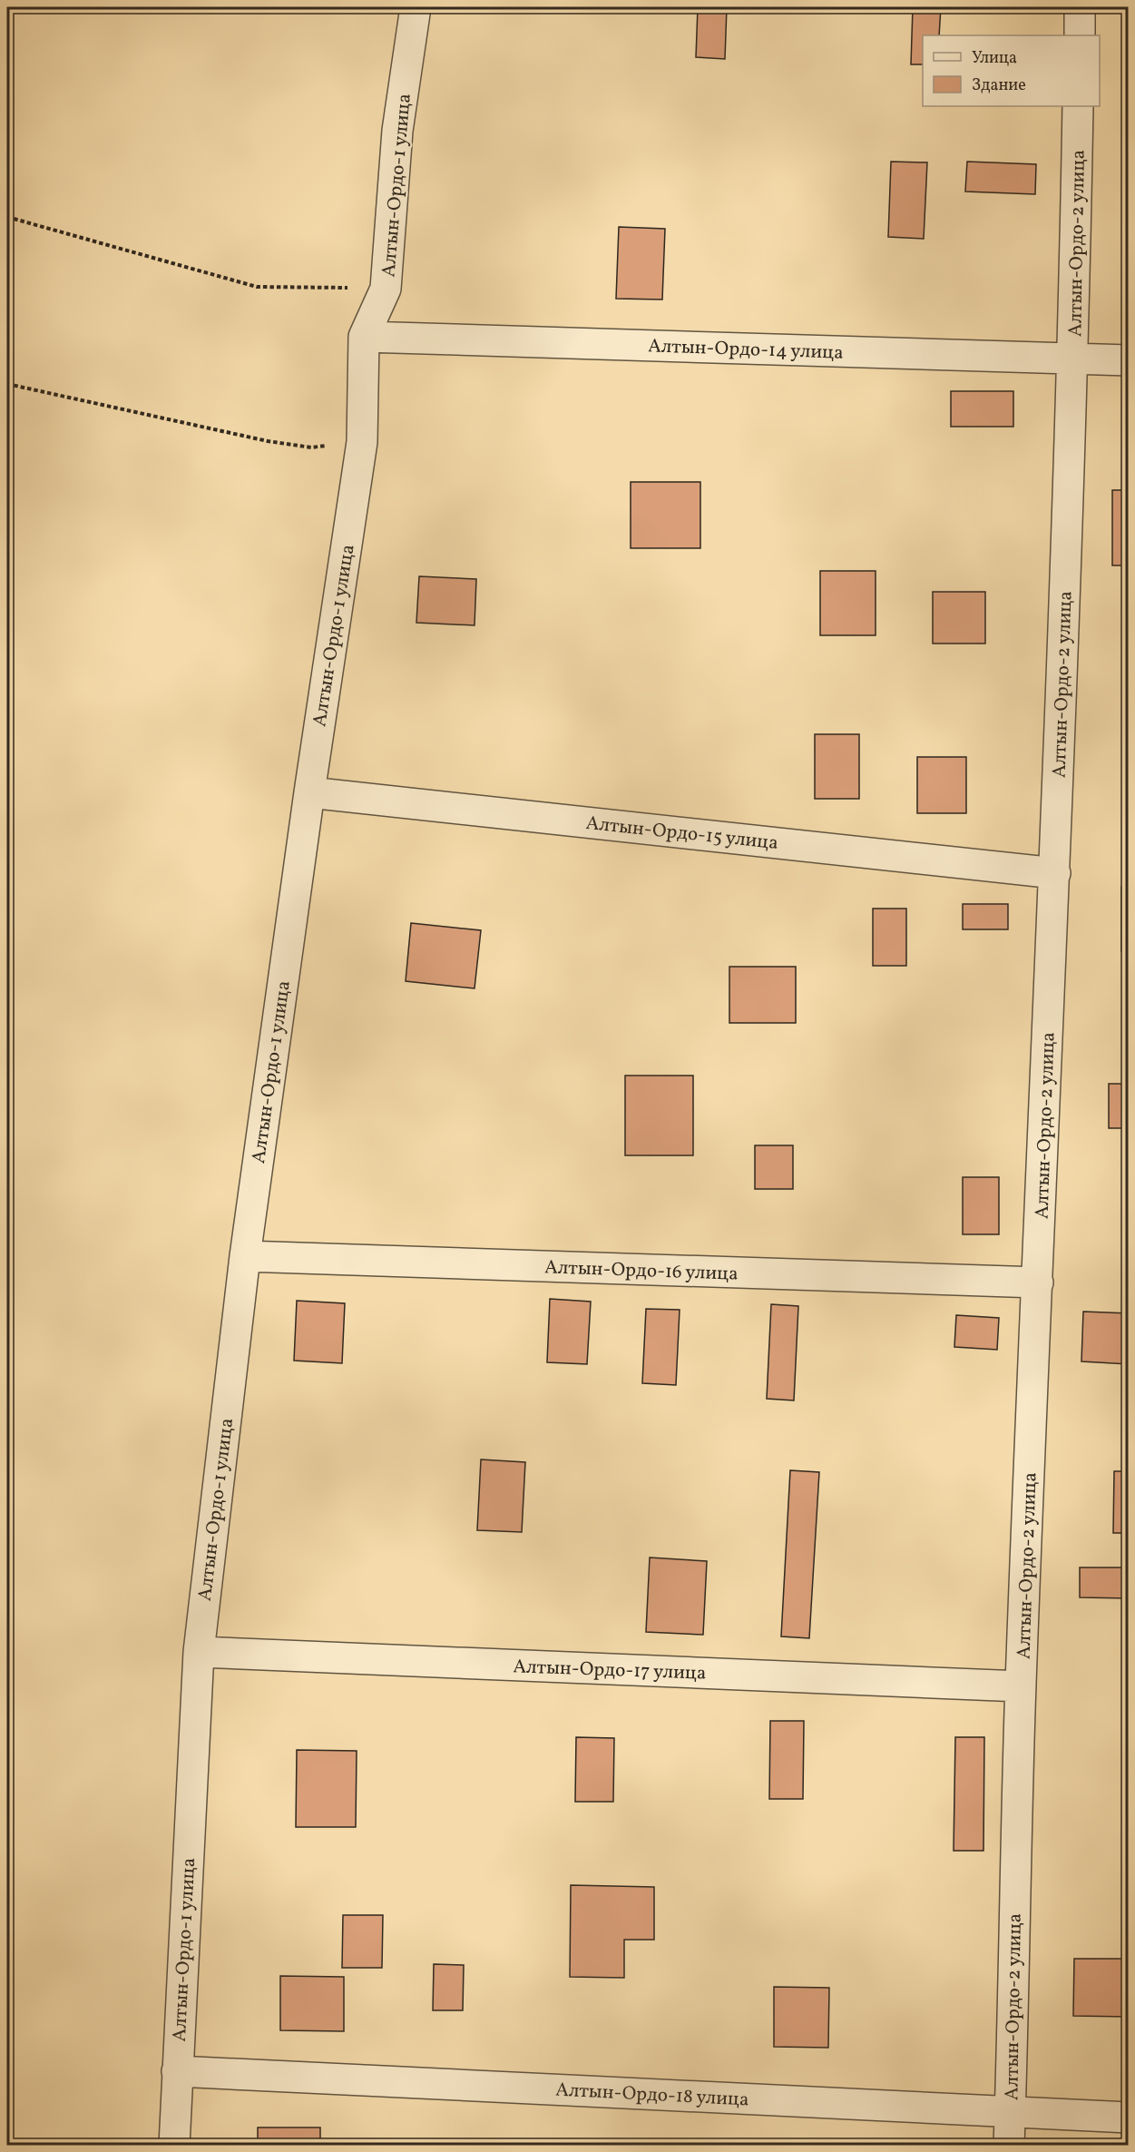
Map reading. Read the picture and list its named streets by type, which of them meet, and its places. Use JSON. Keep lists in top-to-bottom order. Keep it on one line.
{"streets":{"street":["Алтын-Ордо-1 улица","Алтын-Ордо-2 улица","Алтын-Ордо-14 улица","Алтын-Ордо-15 улица","Алтын-Ордо-16 улица","Алтын-Ордо-17 улица","Алтын-Ордо-18 улица"]},"crossings":[["Алтын-Ордо-1 улица","Алтын-Ордо-14 улица"],["Алтын-Ордо-1 улица","Алтын-Ордо-15 улица"],["Алтын-Ордо-1 улица","Алтын-Ордо-16 улица"],["Алтын-Ордо-1 улица","Алтын-Ордо-17 улица"],["Алтын-Ордо-1 улица","Алтын-Ордо-18 улица"],["Алтын-Ордо-2 улица","Алтын-Ордо-14 улица"],["Алтын-Ордо-2 улица","Алтын-Ордо-15 улица"],["Алтын-Ордо-2 улица","Алтын-Ордо-16 улица"],["Алтын-Ордо-2 улица","Алтын-Ордо-17 улица"],["Алтын-Ордо-2 улица","Алтын-Ордо-18 улица"]],"legend":["Улица","Здание"]}
